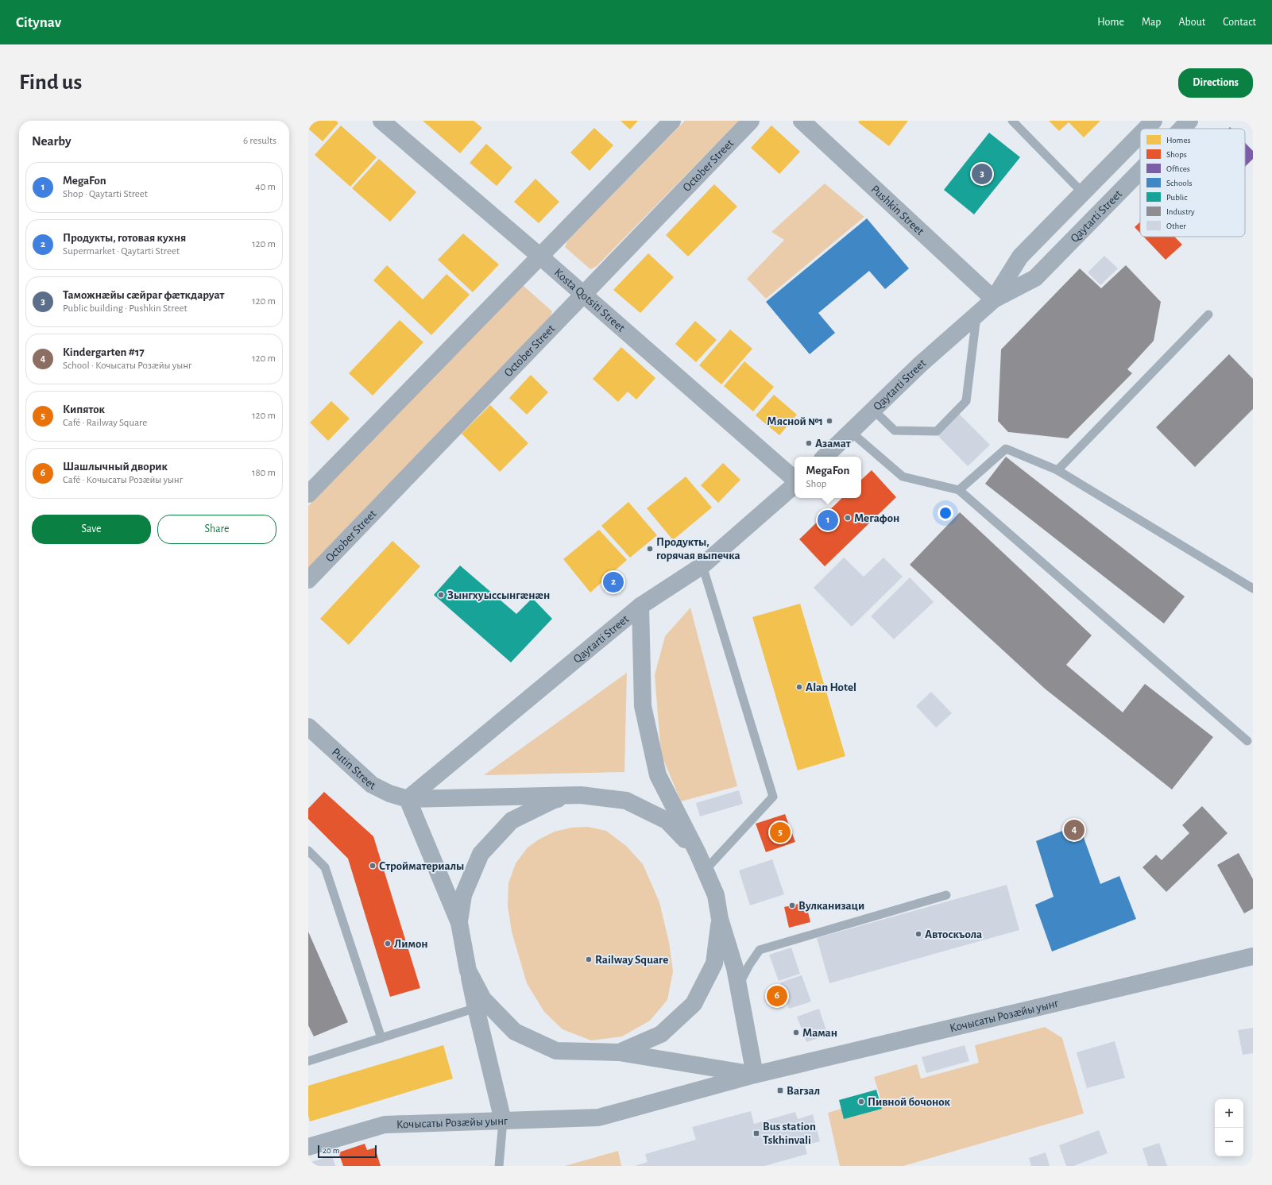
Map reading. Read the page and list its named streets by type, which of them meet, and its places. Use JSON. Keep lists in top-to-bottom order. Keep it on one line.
{"streets":{"street":["October Street","Pushkin Street","Qaytarti Street","Kosta Qotsiti Street","Putin Street","Кочысаты Розæйы уынг"]},"crossings":[["October Street","Kosta Qotsiti Street"],["Pushkin Street","Qaytarti Street"],["Qaytarti Street","Putin Street"]],"places":{"other":["Мясной №1","Азамат","Мегафон","Продукты, горячая выпечка","Зынгхуыссынгæнæн","Alan Hotel","Стройматериалы","Вулканизаци","Автоскъола","Лимон","Railway Square","Маман","Пивной бочонок"],"transit":["Вагзал","Bus station Tskhinvali"]},"legend":["Homes","Shops","Offices","Schools","Public","Industry","Other"],"scale_bar":"20 m","page":{"header":"Citynav","nav":["Home","Map","About","Contact"],"buttons":["Directions",["Save","Share"]],"title":"Find us","heading":["Nearby","6 results"],"list":[{"mark":"1","name":"MegaFon","note":"Shop · Qaytarti Street","value":"40 m"},{"mark":"2","name":"Продукты, готовая кухня","note":"Supermarket · Qaytarti Street","value":"120 m"},{"mark":"3","name":"Таможнæйы сæйраг фæткдаруат","note":"Public building · Pushkin Street","value":"120 m"},{"mark":"4","name":"Kindergarten #17","note":"School · Кочысаты Розæйы уынг","value":"120 m"},{"mark":"5","name":"Кипяток","note":"Café · Railway Square","value":"120 m"},{"mark":"6","name":"Шашлычный дворик","note":"Café · Кочысаты Розæйы уынг","value":"180 m"}],"pins":["3","1","2","4","5","6"],"popup":["MegaFon","Shop"],"map_buttons":["+","−"],"scale":"20 m"}}
